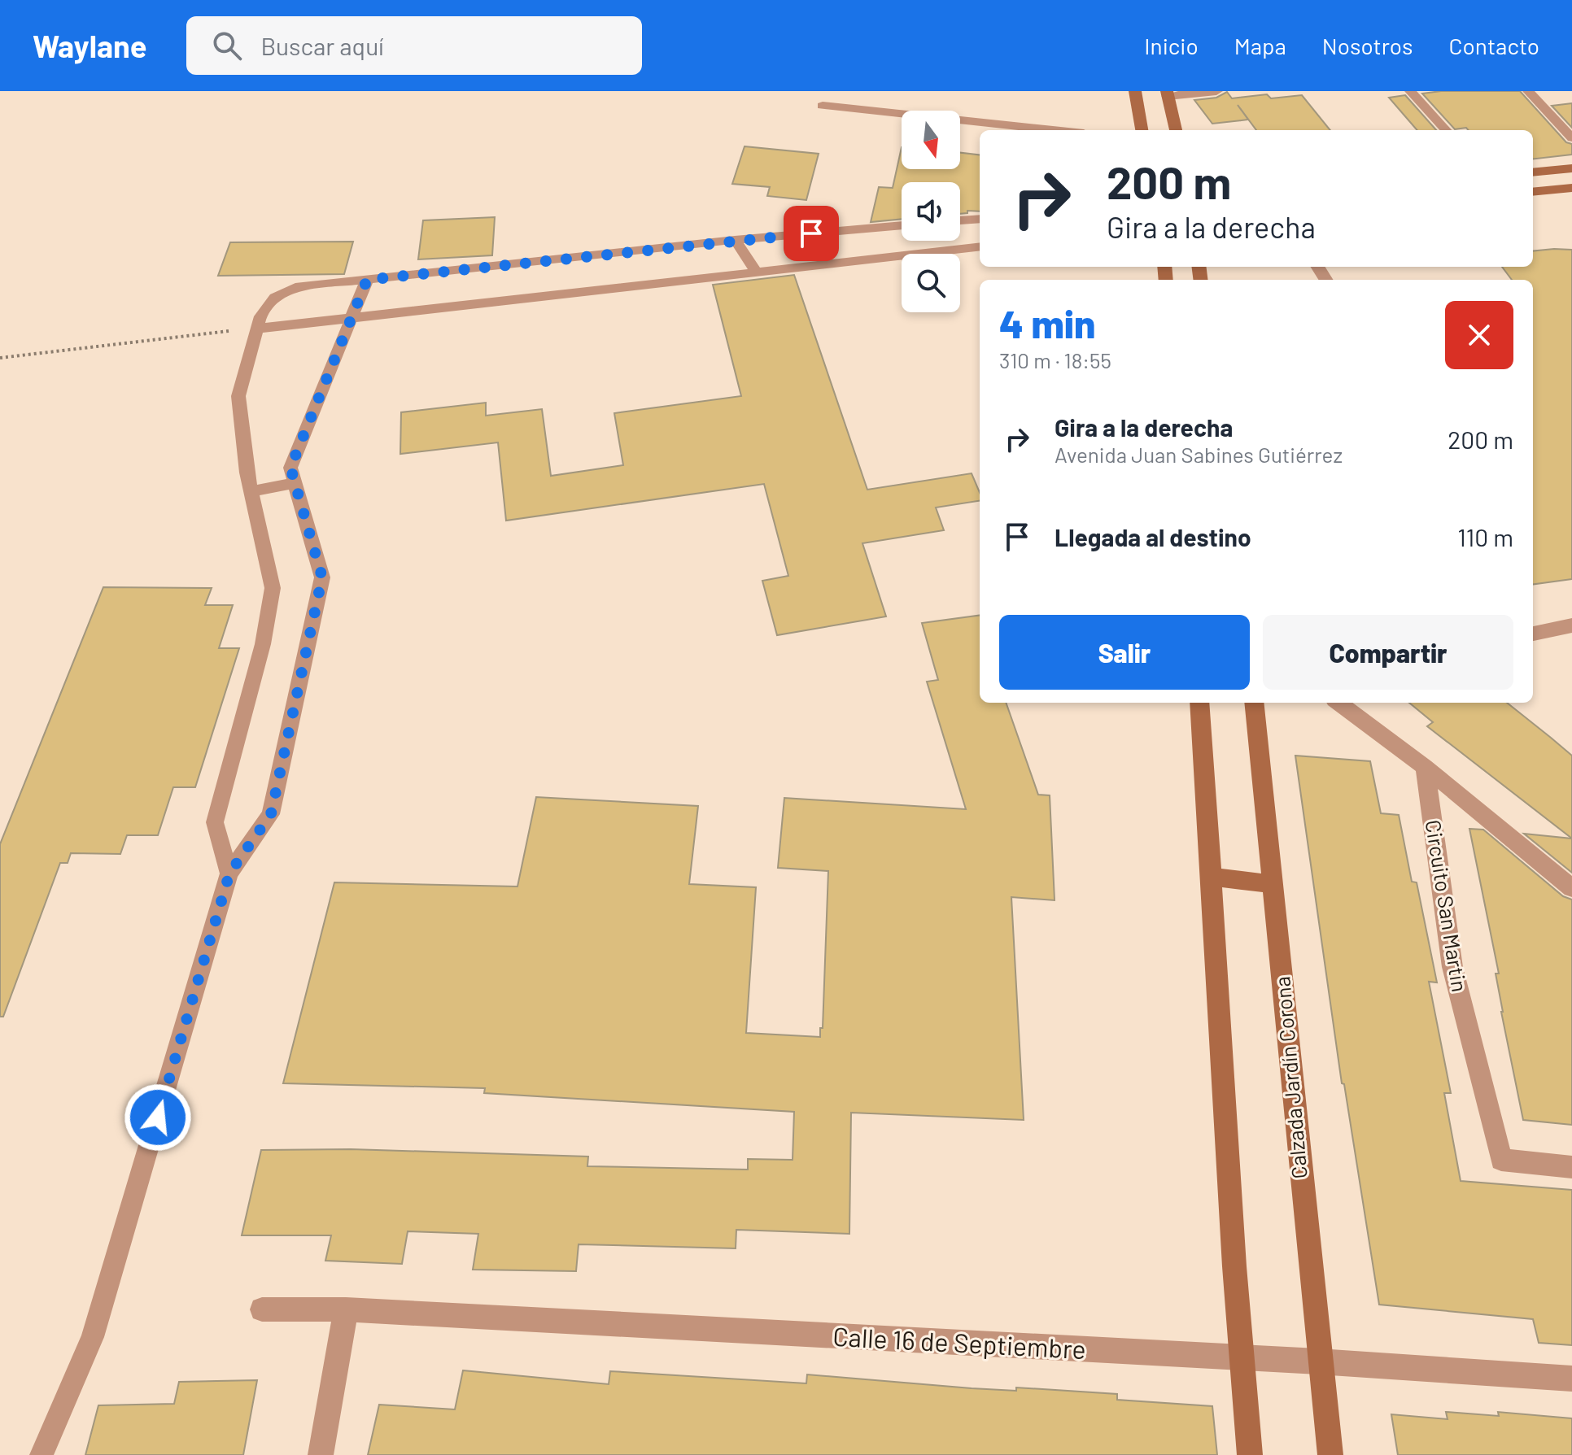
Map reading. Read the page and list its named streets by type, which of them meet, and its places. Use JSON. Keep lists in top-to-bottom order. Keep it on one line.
{"streets":{"main road":["Calzada Jardín Corona"],"street":["Circuito San Martin","Calle 16 de Septiembre"]},"crossings":[["Calzada Jardín Corona","Calle 16 de Septiembre"]],"north":"bottom","page":{"header":"Waylane","search":"Buscar aquí","nav":["Inicio","Mapa","Nosotros","Contacto"],"turn":["200 m","Gira a la derecha"],"heading":["4 min","310 m · 18:55"],"list":[{"name":"Gira a la derecha","note":"Avenida Juan Sabines Gutiérrez","value":"200 m"},{"name":"Llegada al destino","value":"110 m"}],"buttons":["Salir","Compartir"]}}
